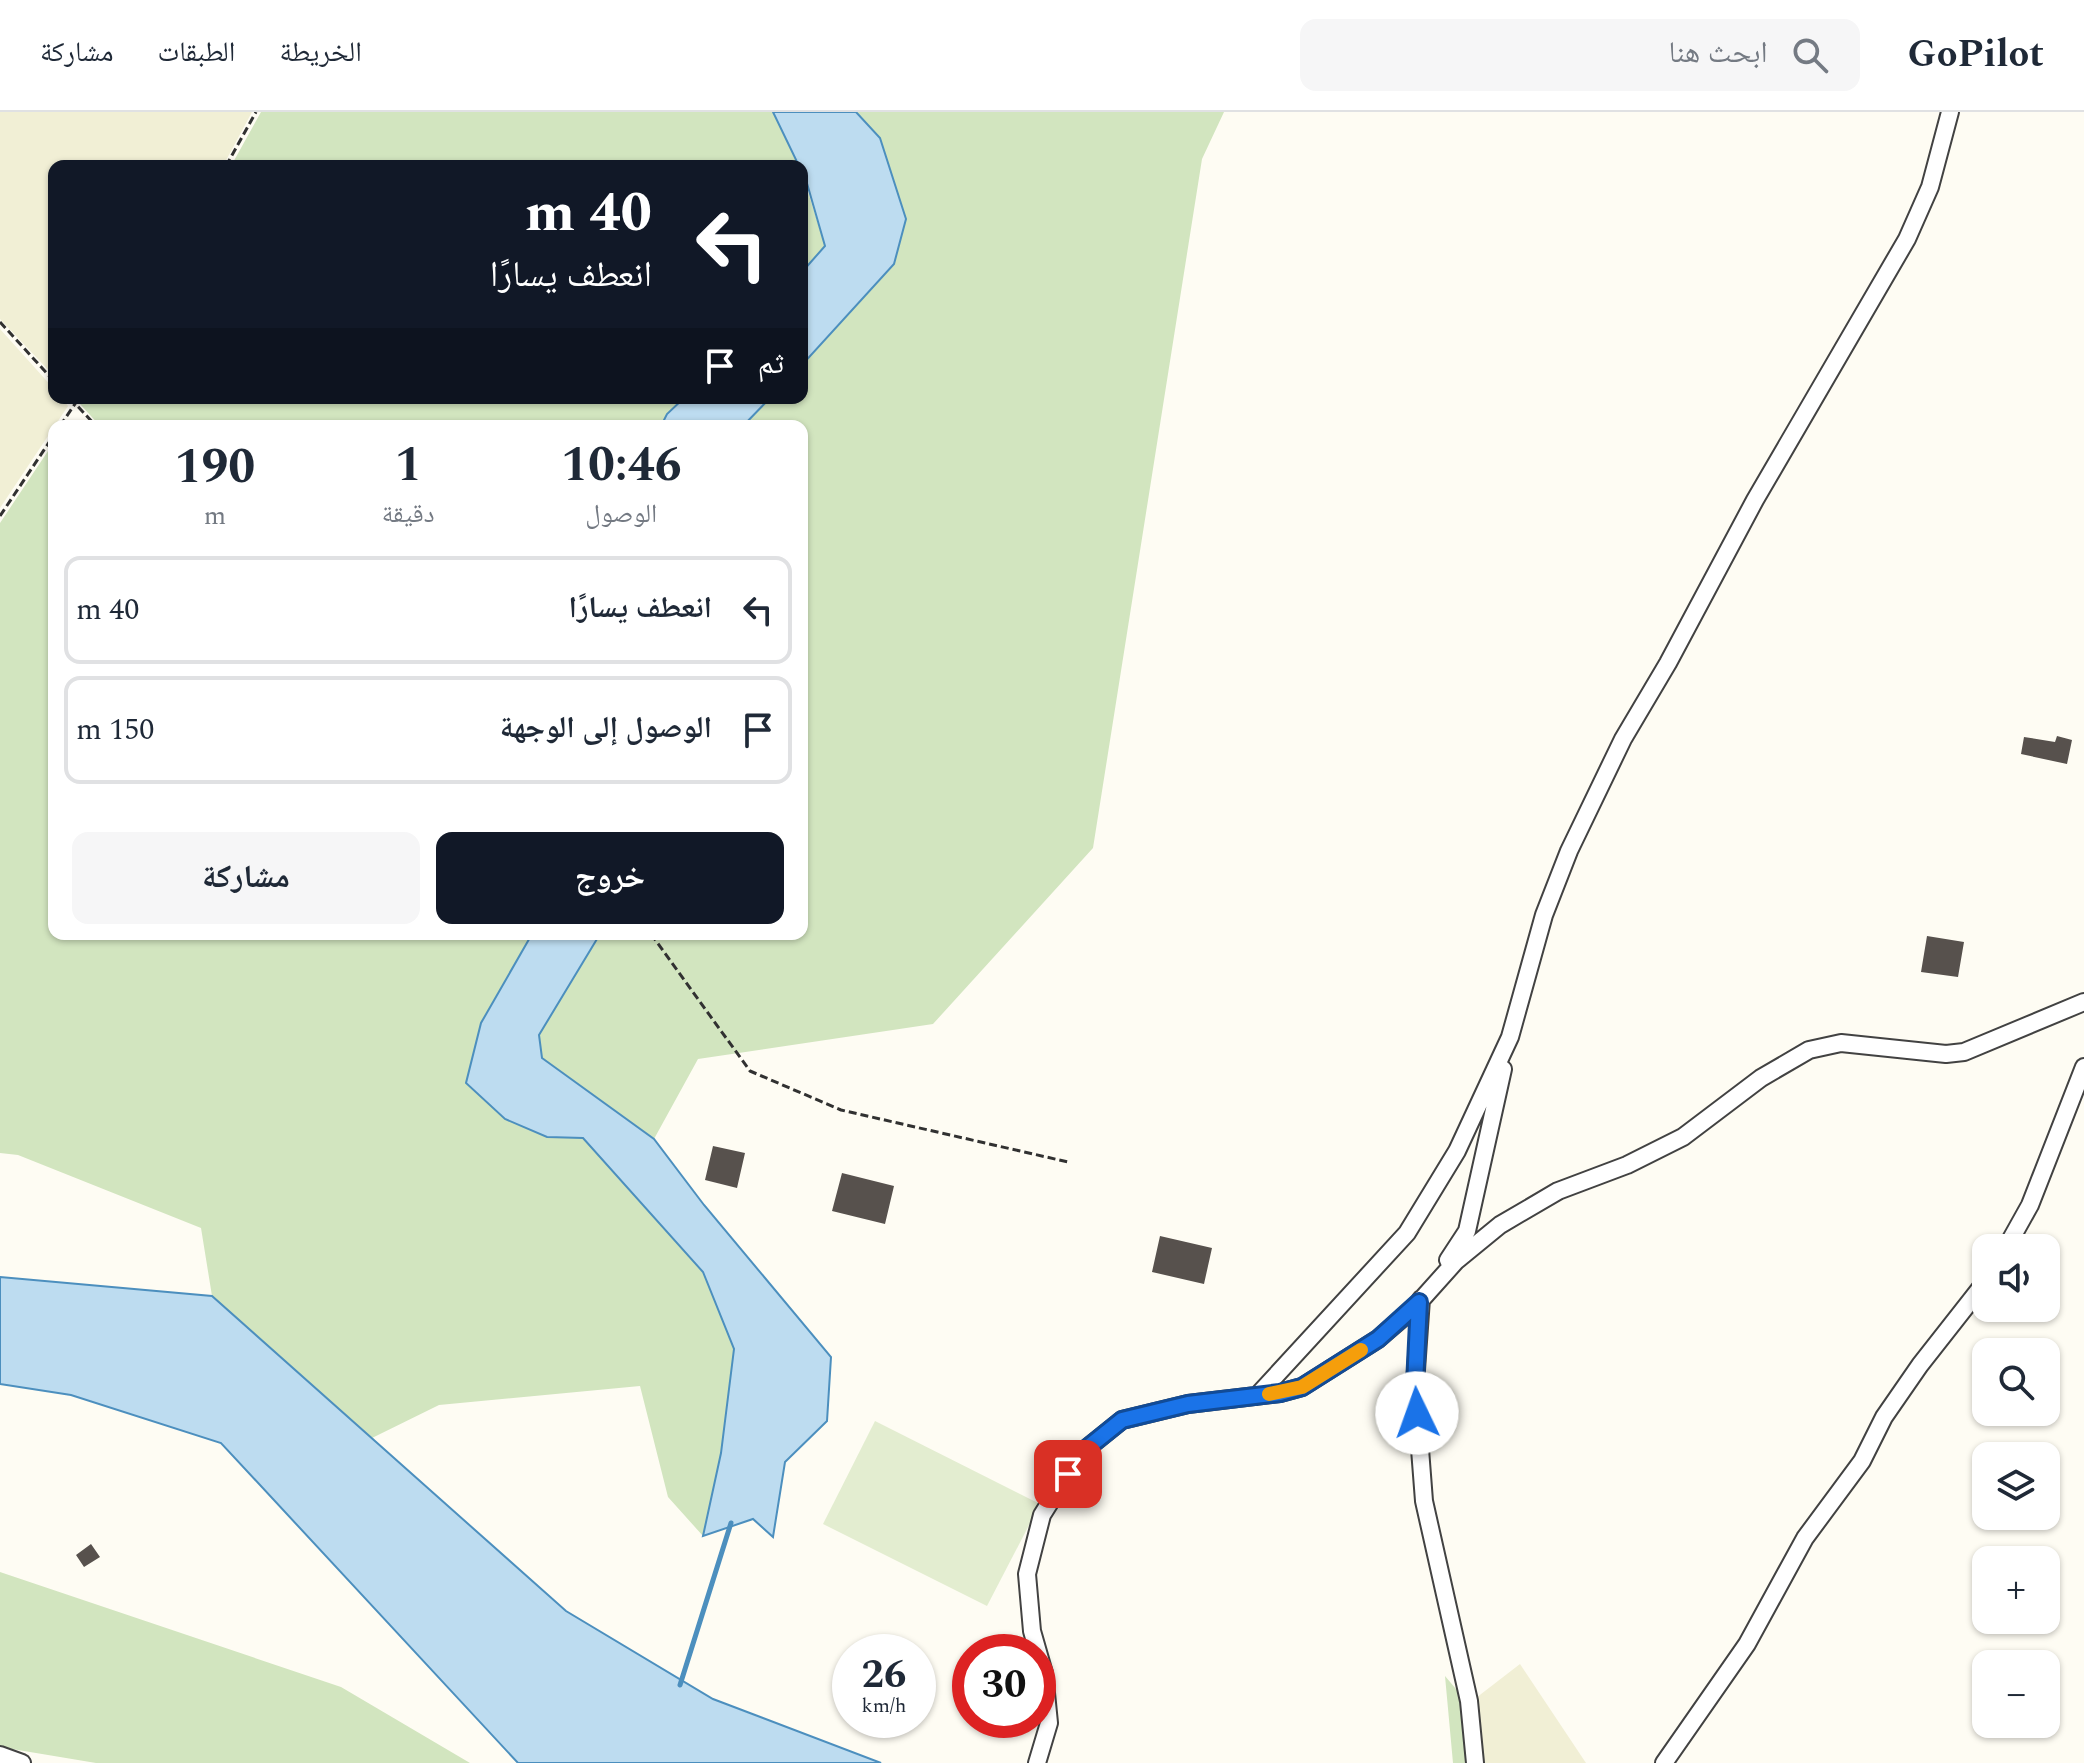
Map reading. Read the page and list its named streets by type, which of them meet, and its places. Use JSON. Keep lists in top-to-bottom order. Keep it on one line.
{"page":{"header":"GoPilot","search":"ابحث هنا","nav":["الخريطة","الطبقات","مشاركة"],"turn":["40 m","انعطف يسارًا"],"then":"ثم","eta":["10:46","الوصول","1","دقيقة","190","m"],"list":[{"name":"انعطف يسارًا","value":"40 m"},{"name":"الوصول إلى الوجهة","value":"150 m"}],"buttons":["خروج","مشاركة"],"map_buttons":["+","−"],"speed":"26 km/h","limit":"30"}}
